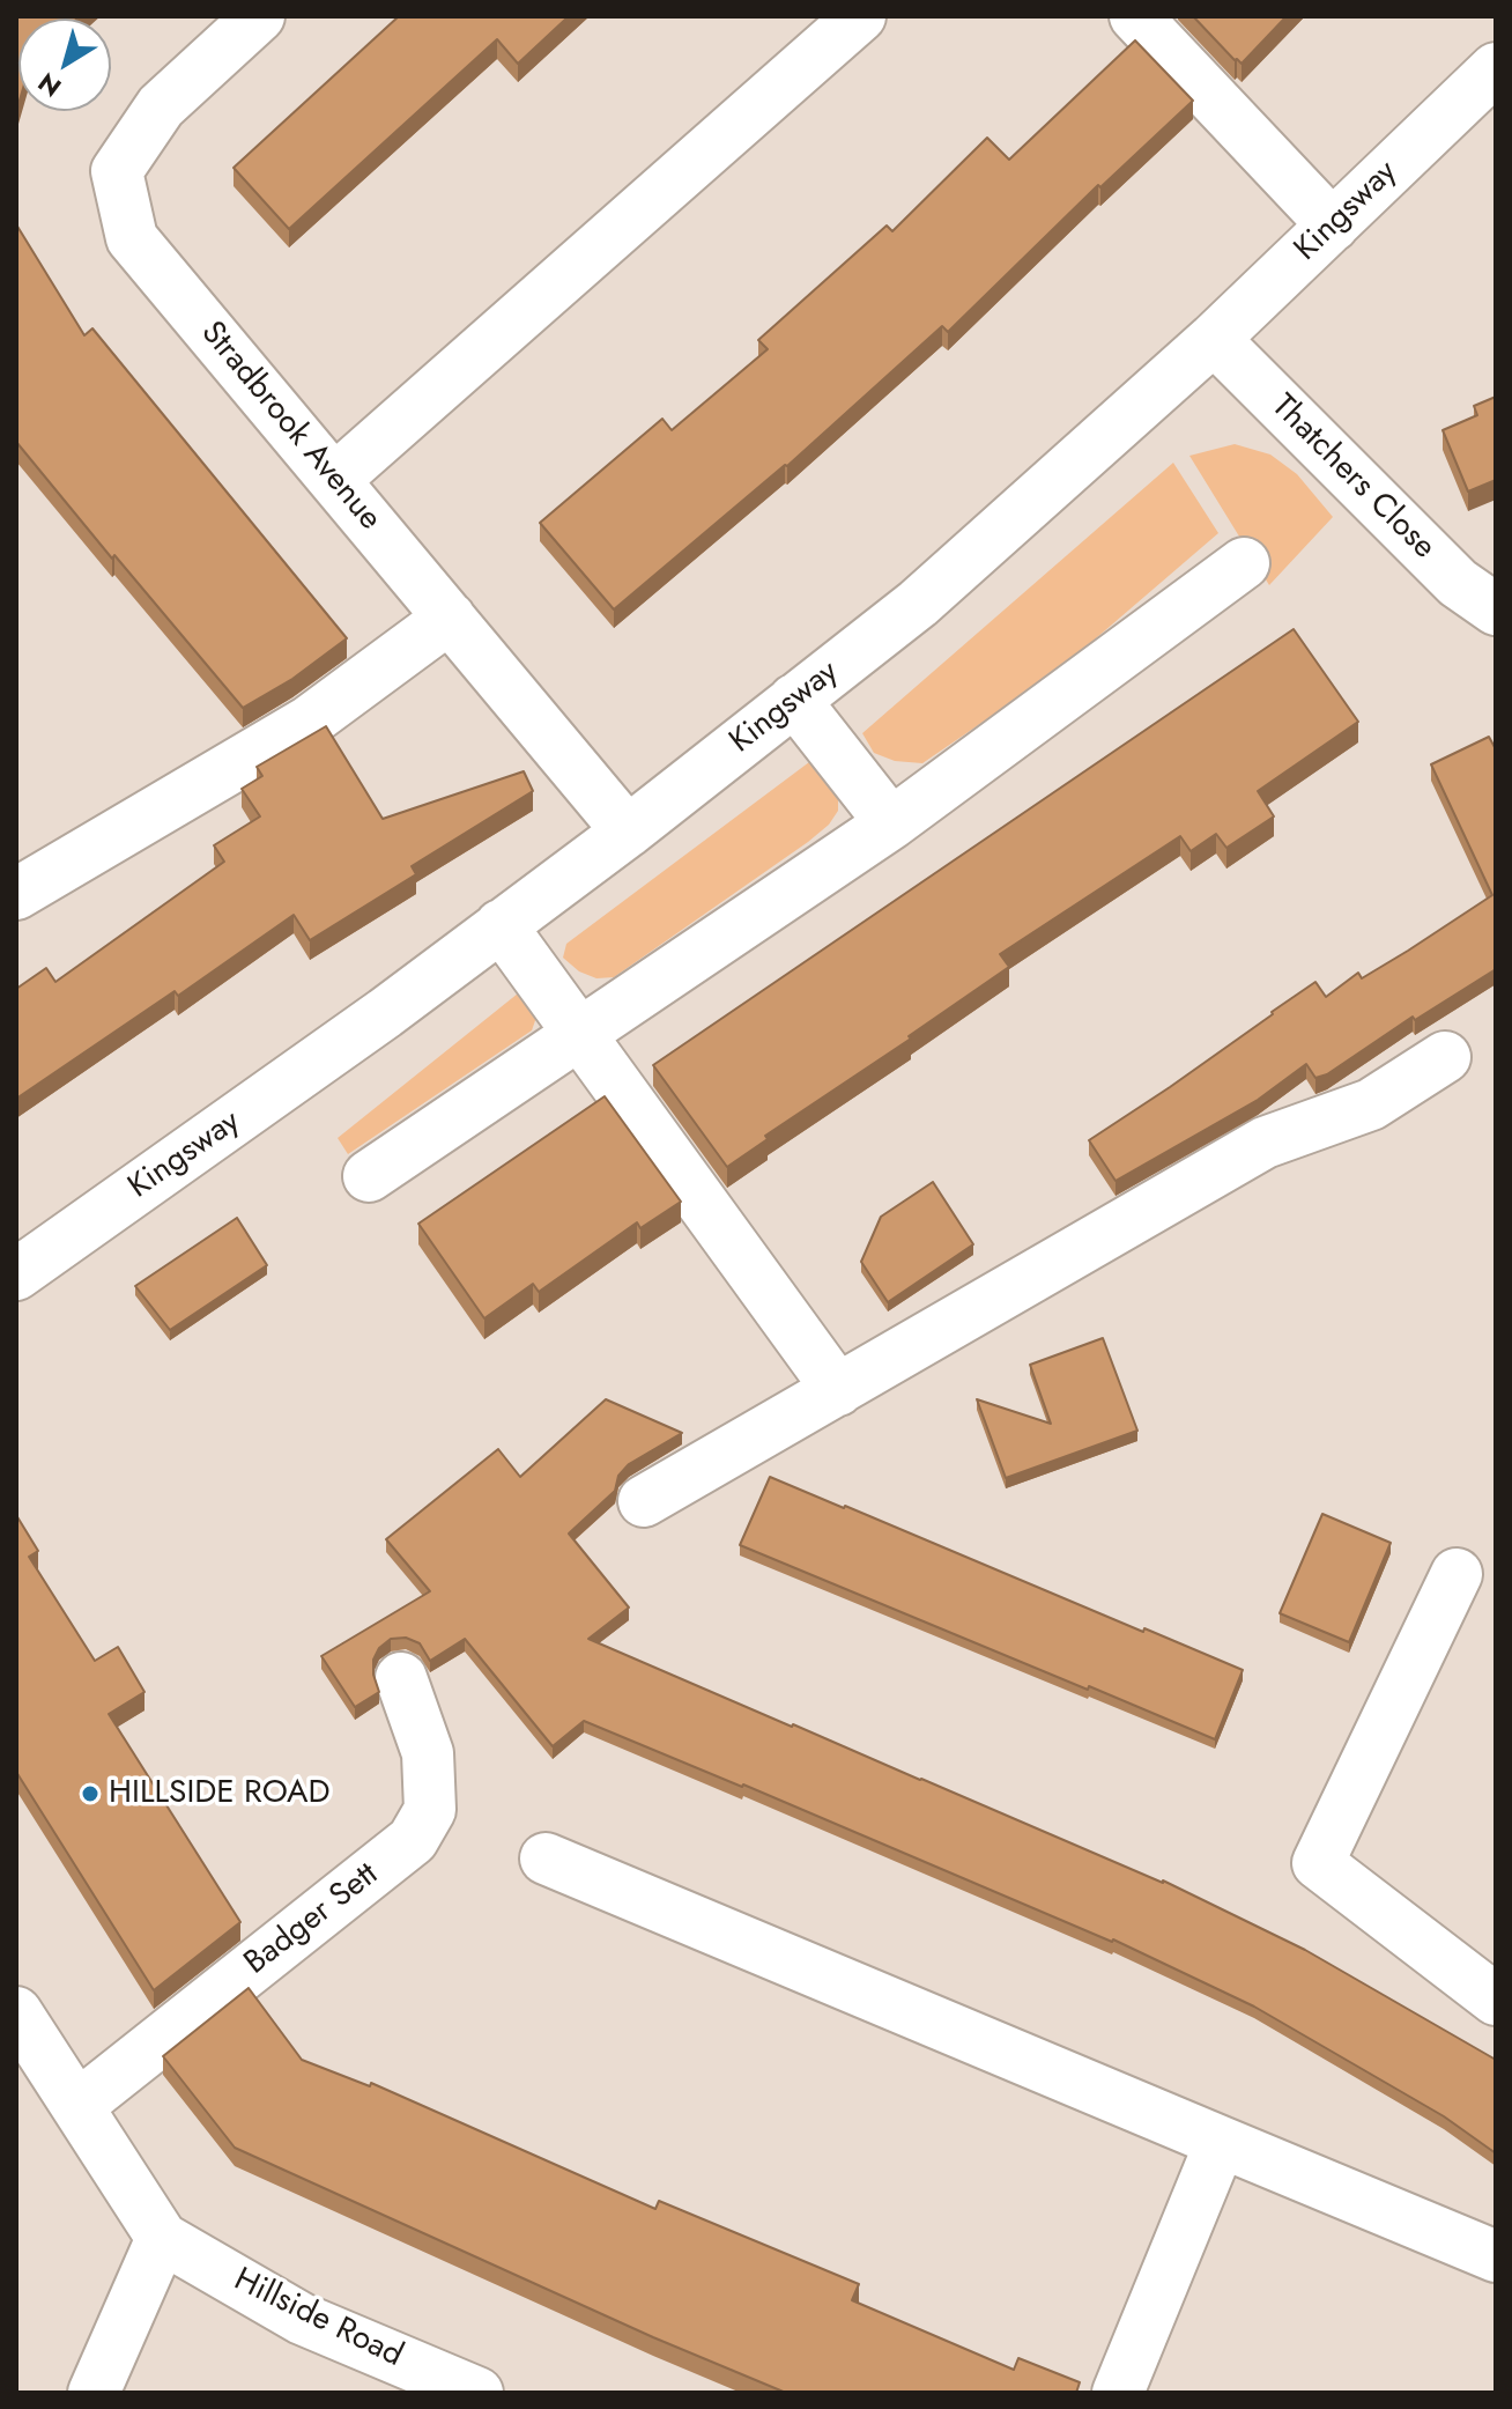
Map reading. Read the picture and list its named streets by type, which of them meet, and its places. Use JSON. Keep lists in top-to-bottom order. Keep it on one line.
{"streets":{"street":["Kingsway","Stradbrook Avenue","Thatchers Close","Badger Sett","Hillside Road"]},"crossings":[["Kingsway","Stradbrook Avenue"],["Kingsway","Thatchers Close"]],"places":["HILLSIDE ROAD"],"north":"bottom left"}
